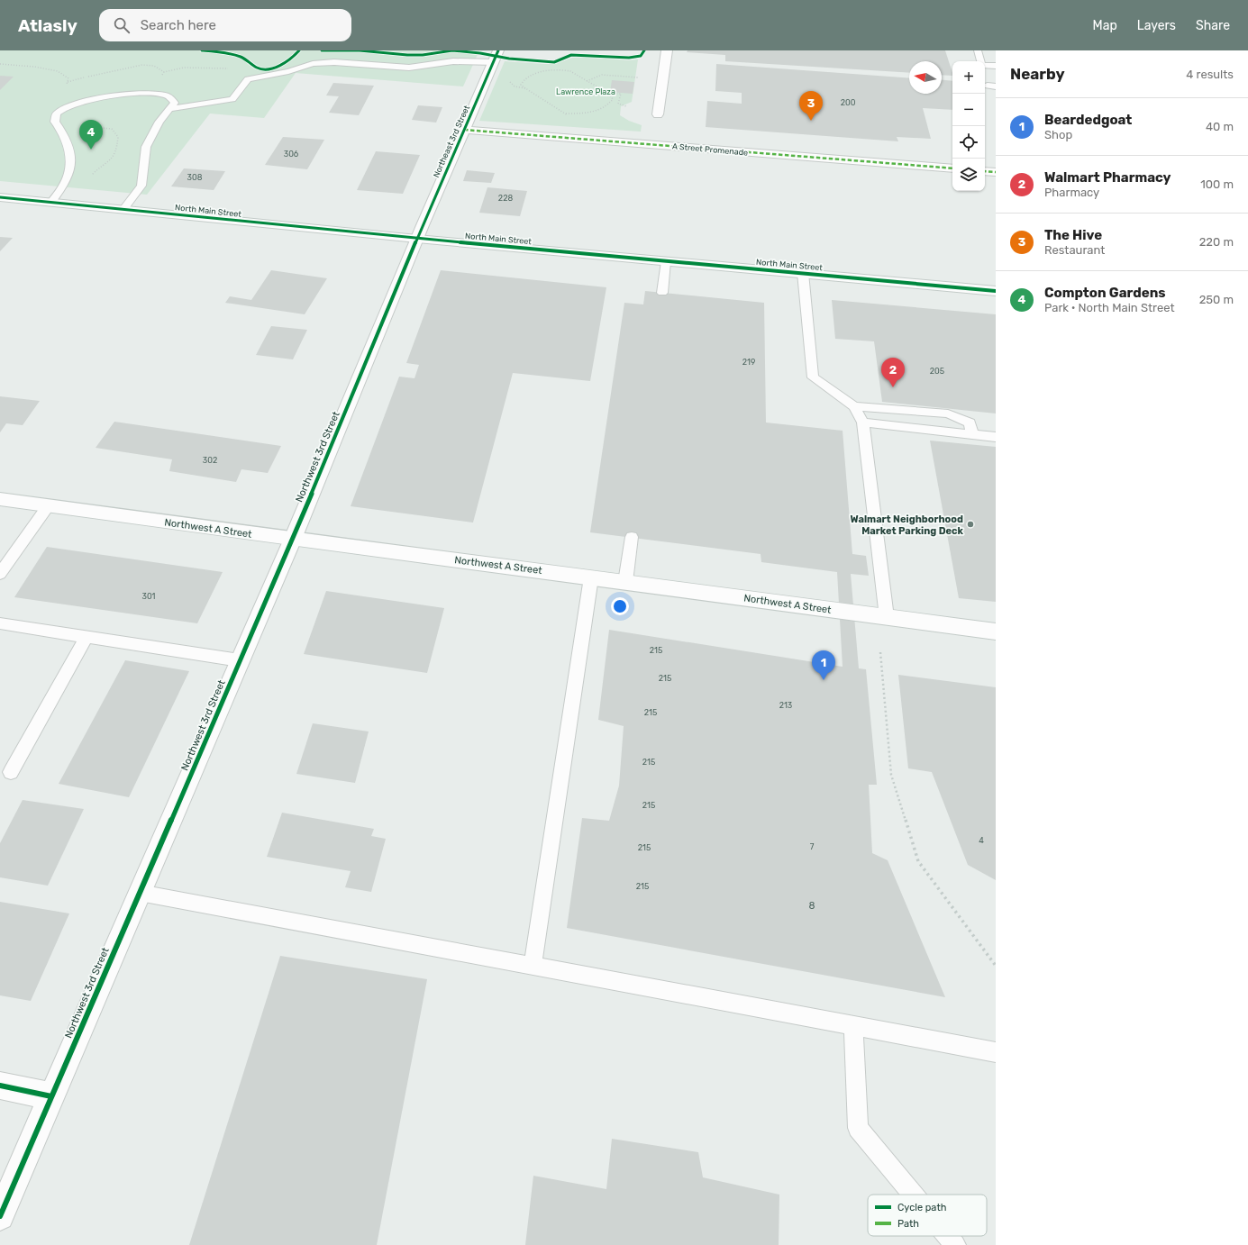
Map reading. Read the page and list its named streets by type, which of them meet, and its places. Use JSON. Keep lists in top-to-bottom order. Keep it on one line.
{"streets":{"street":["Northeast 3rd Street","A Street Promenade","North Main Street","Northwest 3rd Street","Northwest A Street"]},"crossings":[["Northeast 3rd Street","A Street Promenade"],["Northeast 3rd Street","North Main Street"],["Northeast 3rd Street","Northwest 3rd Street"],["North Main Street","Northwest 3rd Street"],["Northwest 3rd Street","Northwest A Street"]],"parks":["Lawrence Plaza"],"places":["Walmart Neighborhood Market Parking Deck"],"house_numbers":["200","306","308","228","219","205","302","301","215","215","213","215","215","215","4","7","215","215","8"],"legend":["Cycle path","Path"],"north":"left","page":{"header":"Atlasly","search":"Search here","nav":["Map","Layers","Share"],"heading":["Nearby","4 results"],"map_buttons":["+","−"],"pins":["3","4","2","1"],"list":[{"mark":"1","name":"Beardedgoat","note":"Shop","value":"40 m"},{"mark":"2","name":"Walmart Pharmacy","note":"Pharmacy","value":"100 m"},{"mark":"3","name":"The Hive","note":"Restaurant","value":"220 m"},{"mark":"4","name":"Compton Gardens","note":"Park · North Main Street","value":"250 m"}]}}
